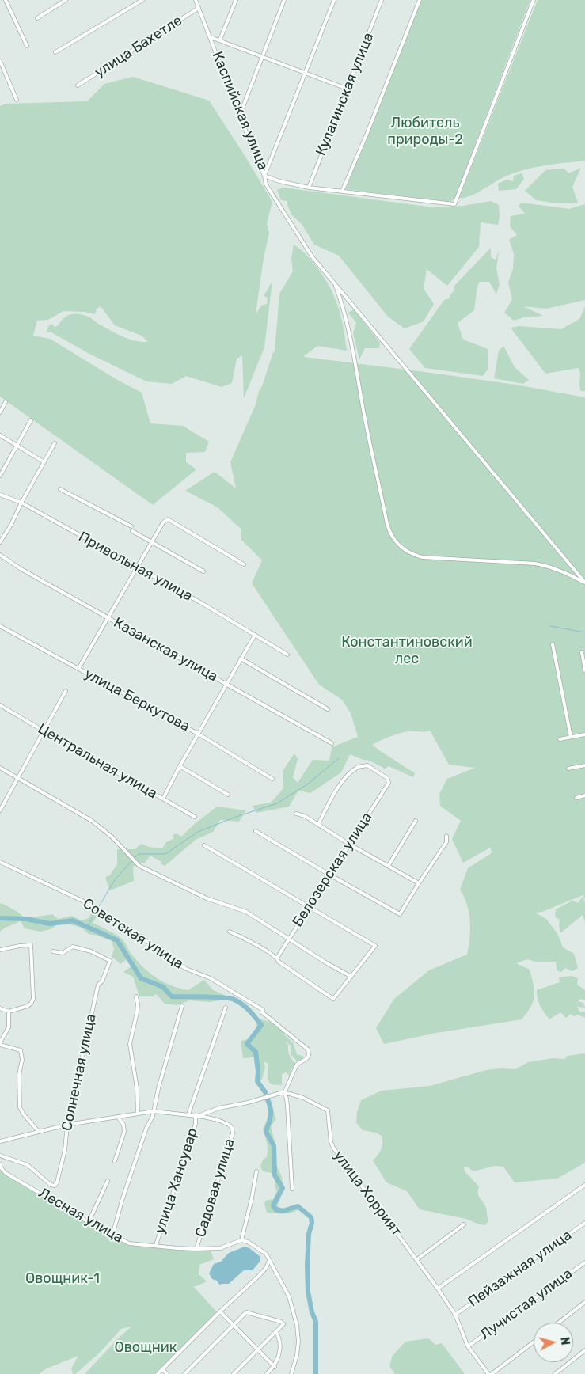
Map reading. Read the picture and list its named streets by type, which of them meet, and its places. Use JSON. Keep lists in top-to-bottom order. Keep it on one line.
{"streets":{"street":["улица Бахетле","Кулагинская улица","Каспийская улица","Привольная улица","Казанская улица","улица Беркутова","Центральная улица","Белозерская улица","Советская улица","Солнечная улица","улица Хансувар","Садовая улица","улица Хоррият","Лесная улица","Пейзажная улица","Лучистая улица"]},"crossings":[["улица Бахетле","Каспийская улица"],["Кулагинская улица","Каспийская улица"],["Советская улица","улица Хоррият"],["улица Хансувар","Садовая улица"],["улица Хансувар","Лесная улица"],["Садовая улица","Лесная улица"],["улица Хоррият","Пейзажная улица"],["улица Хоррият","Лучистая улица"]],"parks":["Любитель природы-2","Константиновский лес","Овощник-1","Овощник"],"north":"right"}
